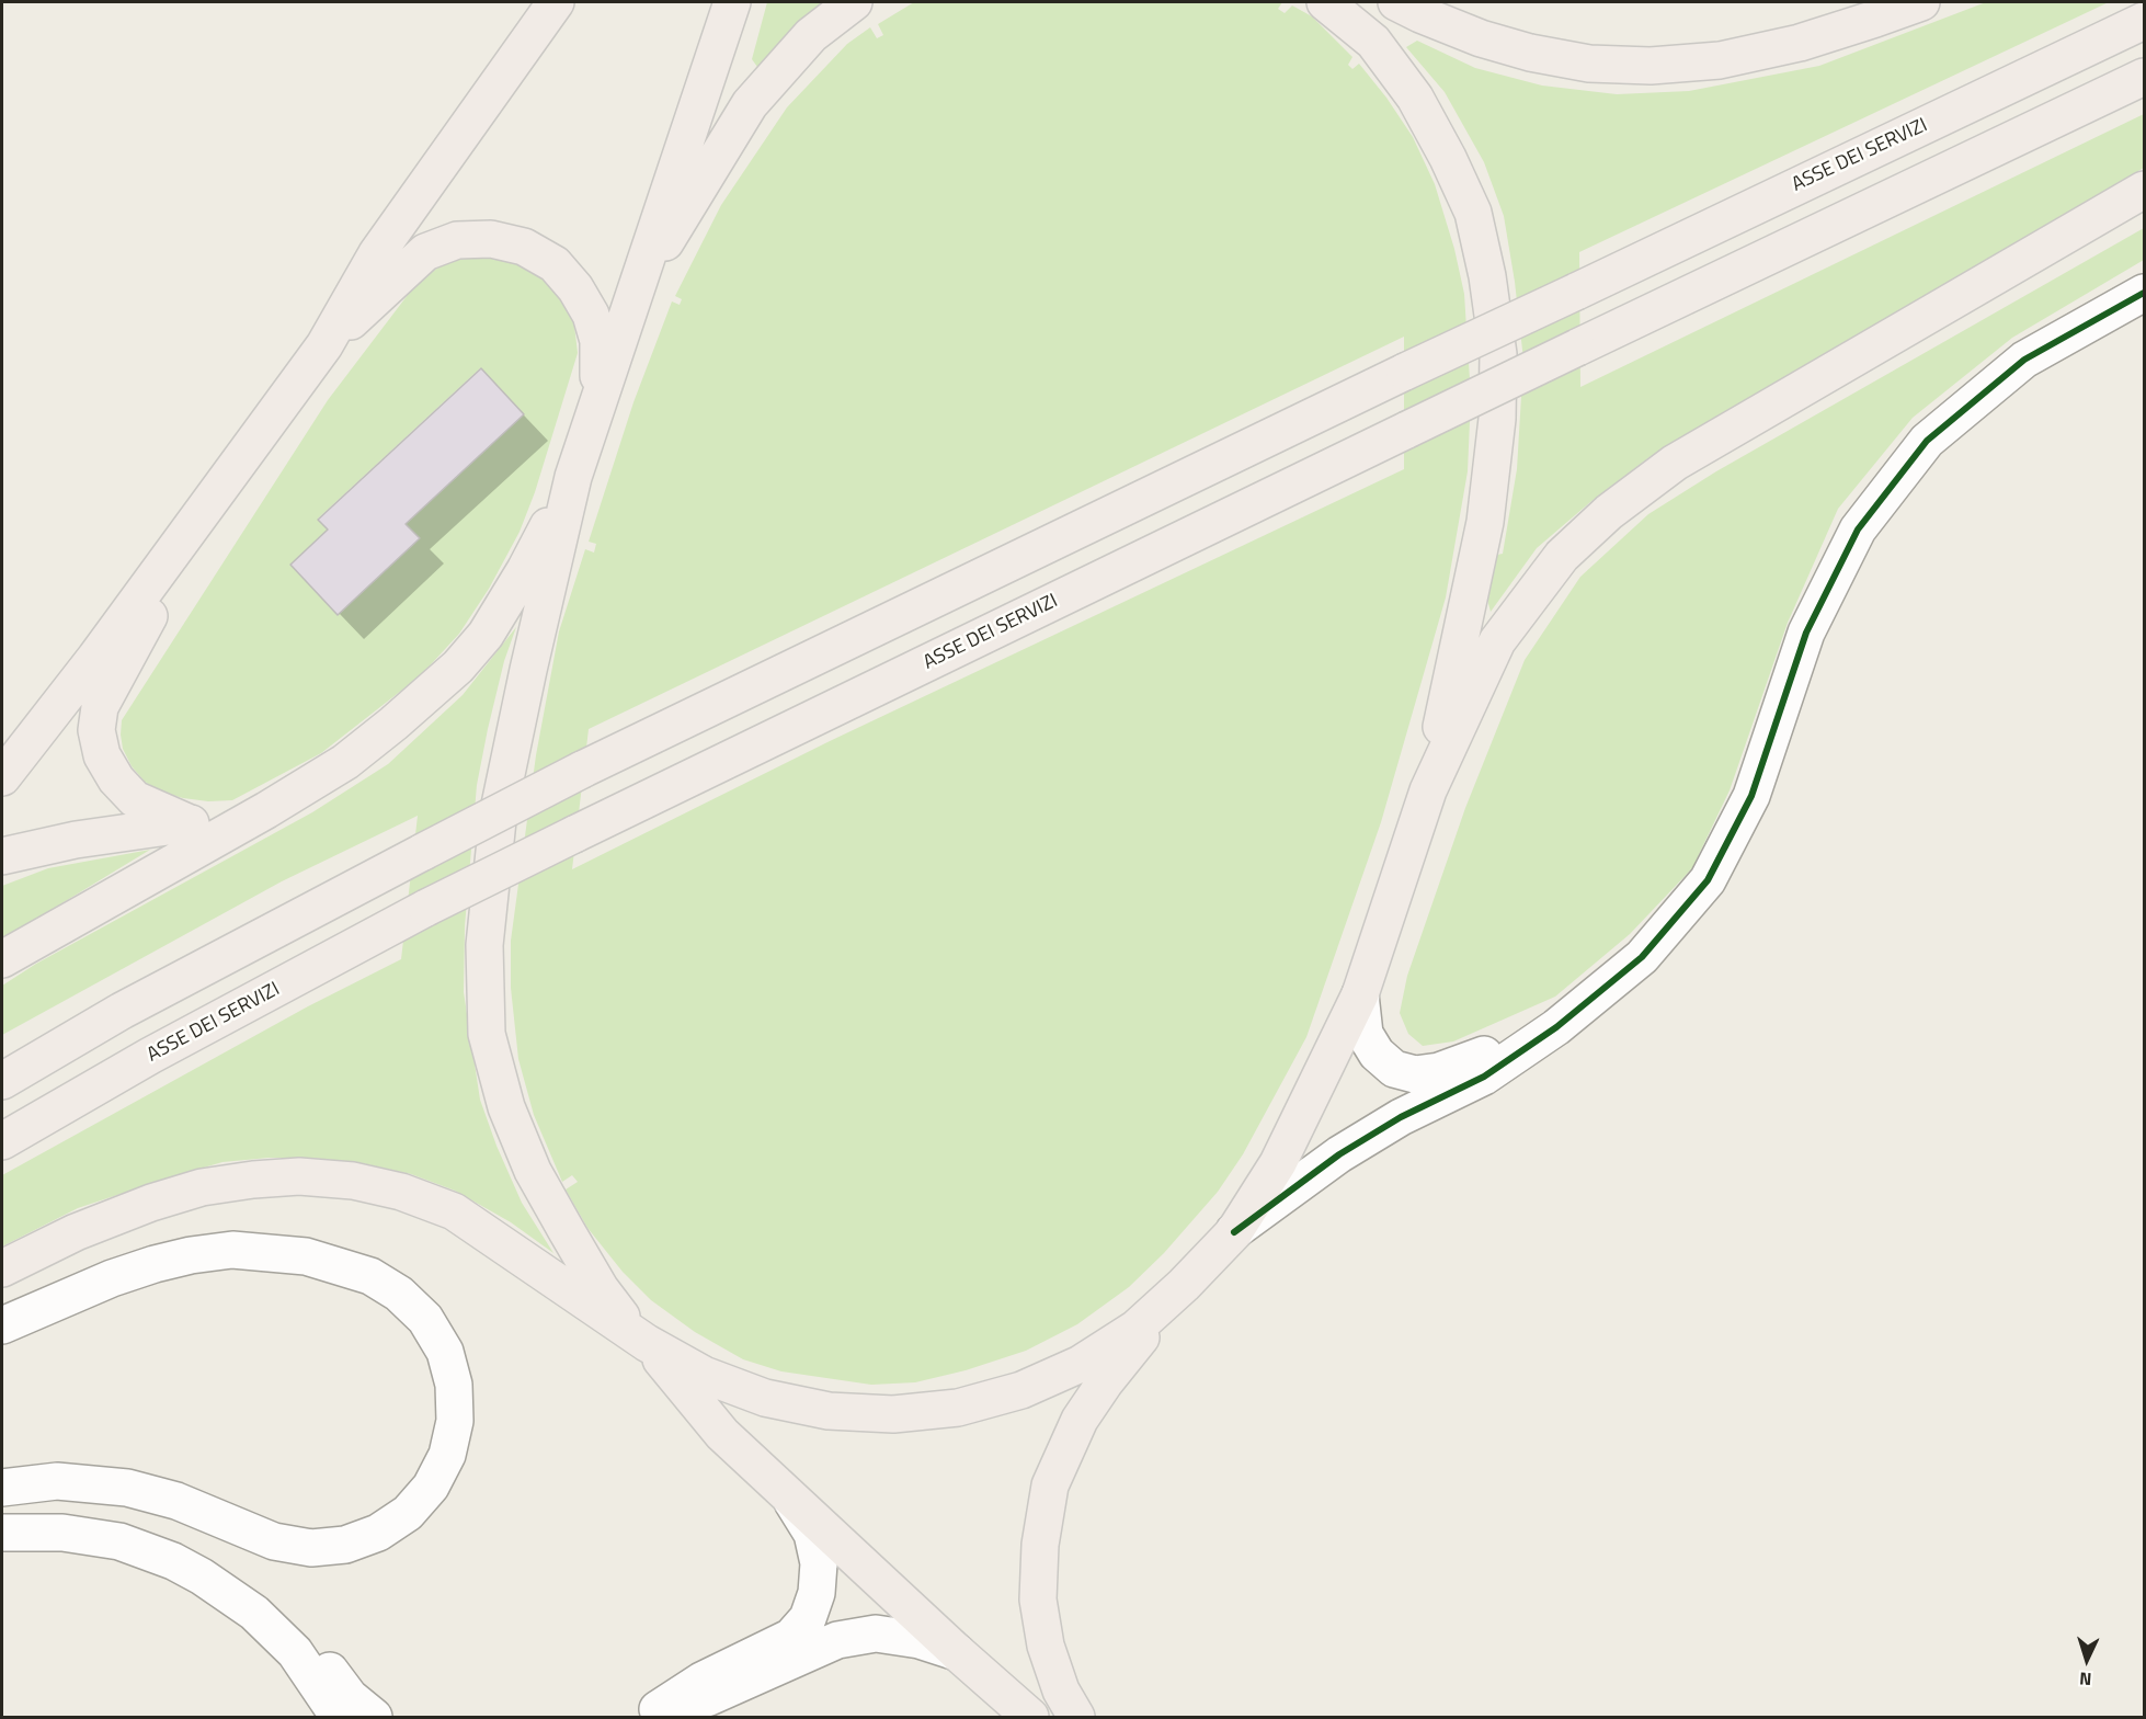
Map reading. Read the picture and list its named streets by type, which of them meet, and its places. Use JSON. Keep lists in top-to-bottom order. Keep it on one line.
{"streets":{"main road":["ASSE DEI SERVIZI"]},"north":"bottom"}
